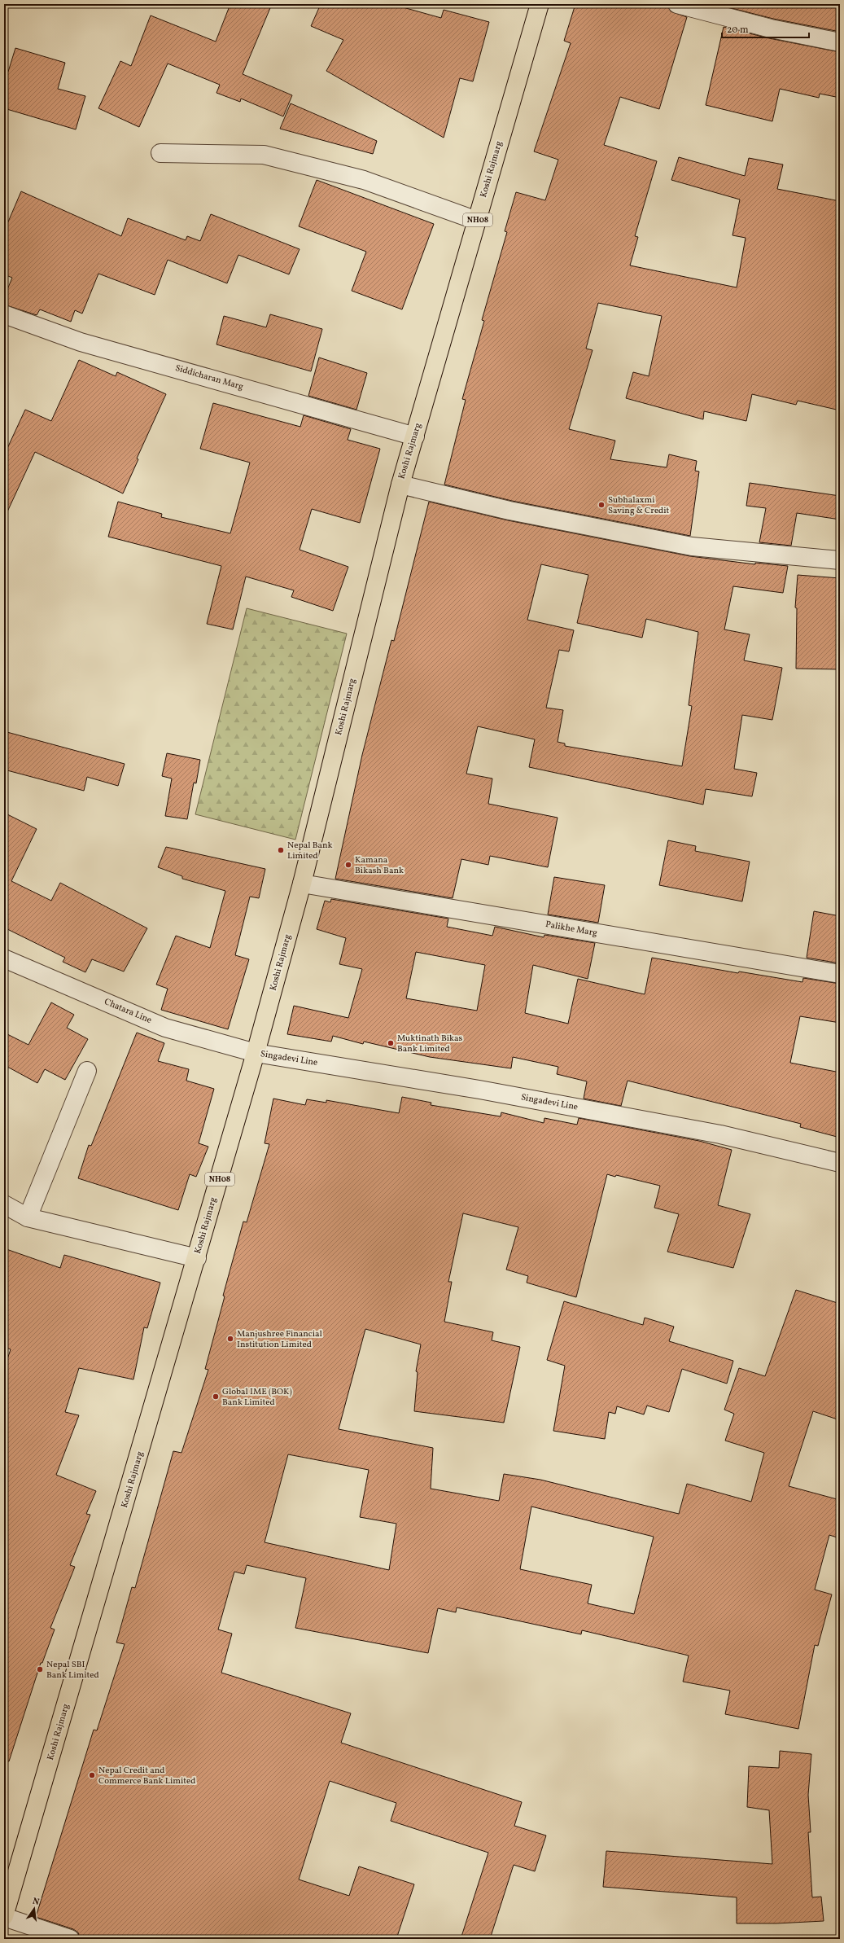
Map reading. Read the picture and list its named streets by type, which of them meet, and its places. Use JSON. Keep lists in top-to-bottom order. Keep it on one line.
{"streets":{"main road":["Koshi Rajmarg","NH08"],"street":["Siddicharan Marg","Palikhe Marg","Chatara Line","Singadevi Line"]},"crossings":[["Koshi Rajmarg","Siddicharan Marg"],["Koshi Rajmarg","Palikhe Marg"],["Koshi Rajmarg","Chatara Line"],["Koshi Rajmarg","Singadevi Line"],["Chatara Line","Singadevi Line"]],"places":["Subhalaxmi Saving & Credit","Nepal Bank Limited","Kamana Bikash Bank","Muktinath Bikas Bank Limited","Manjushree Financial Institution Limited","Global IME (BOK) Bank Limited","Nepal SBI Bank Limited","Nepal Credit and Commerce Bank Limited"],"scale_bar":"20 m","north":"top"}
